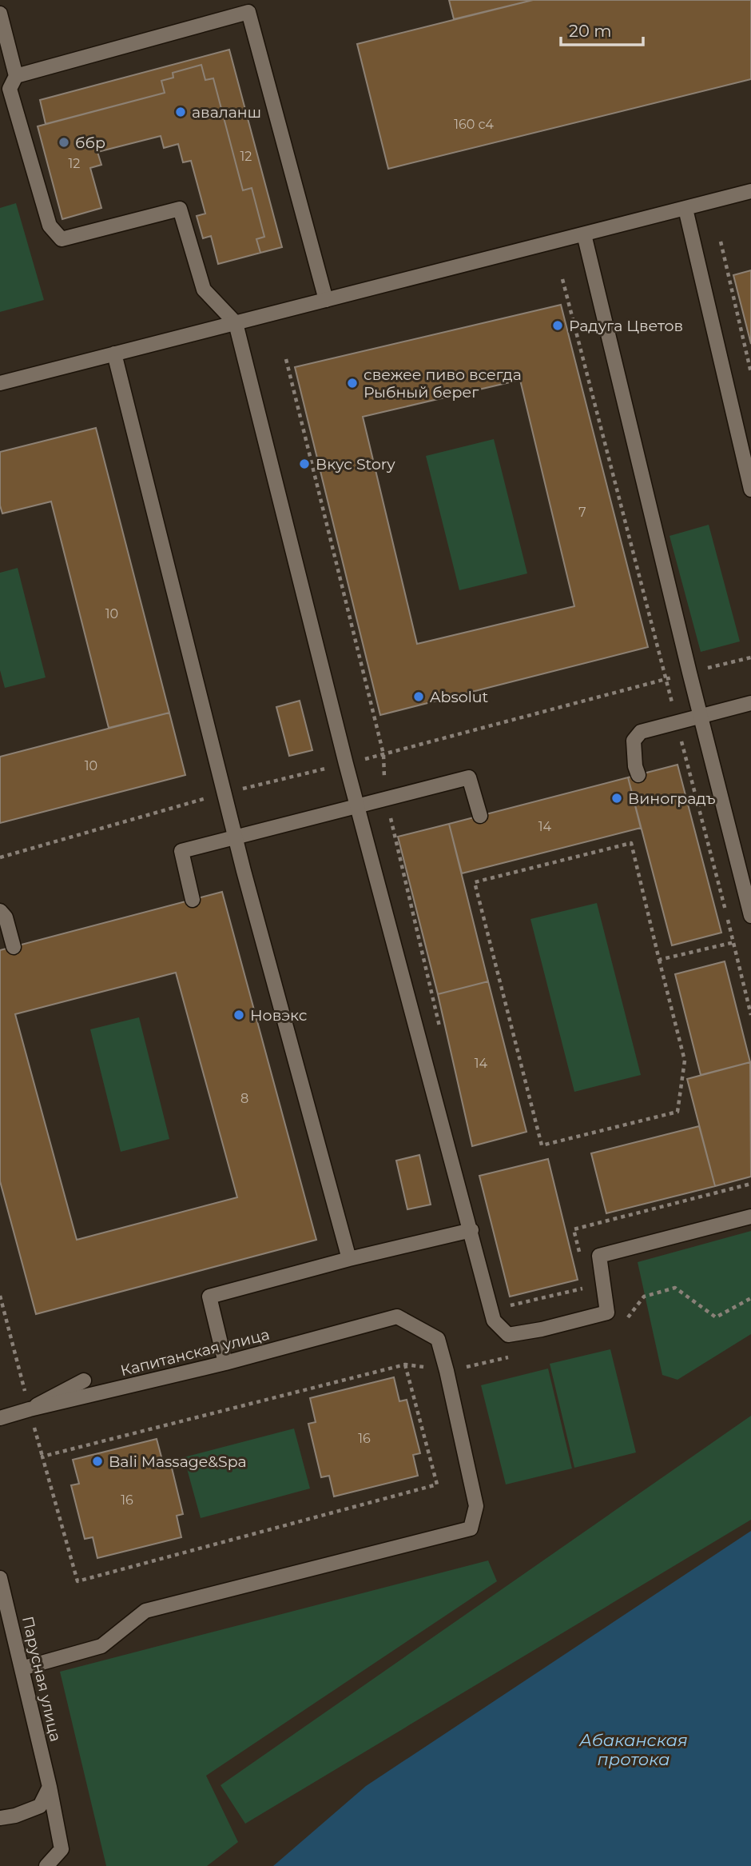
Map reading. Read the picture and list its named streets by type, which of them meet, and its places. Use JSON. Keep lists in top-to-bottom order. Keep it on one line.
{"streets":{"street":["Капитанская улица","Парусная улица"]},"crossings":[["Капитанская улица","Парусная улица"]],"water":["Абаканская протока"],"places":["аваланш","ббр","Радуга Цветов","свежее пиво всегда Рыбный берег","Вкус Story","Absolut","Виноградъ","Новэкс","Bali Massage&Spa"],"house_numbers":["160 с4","12","12","7","10","10","14","14","8","16","16"],"scale_bar":"20 m"}
